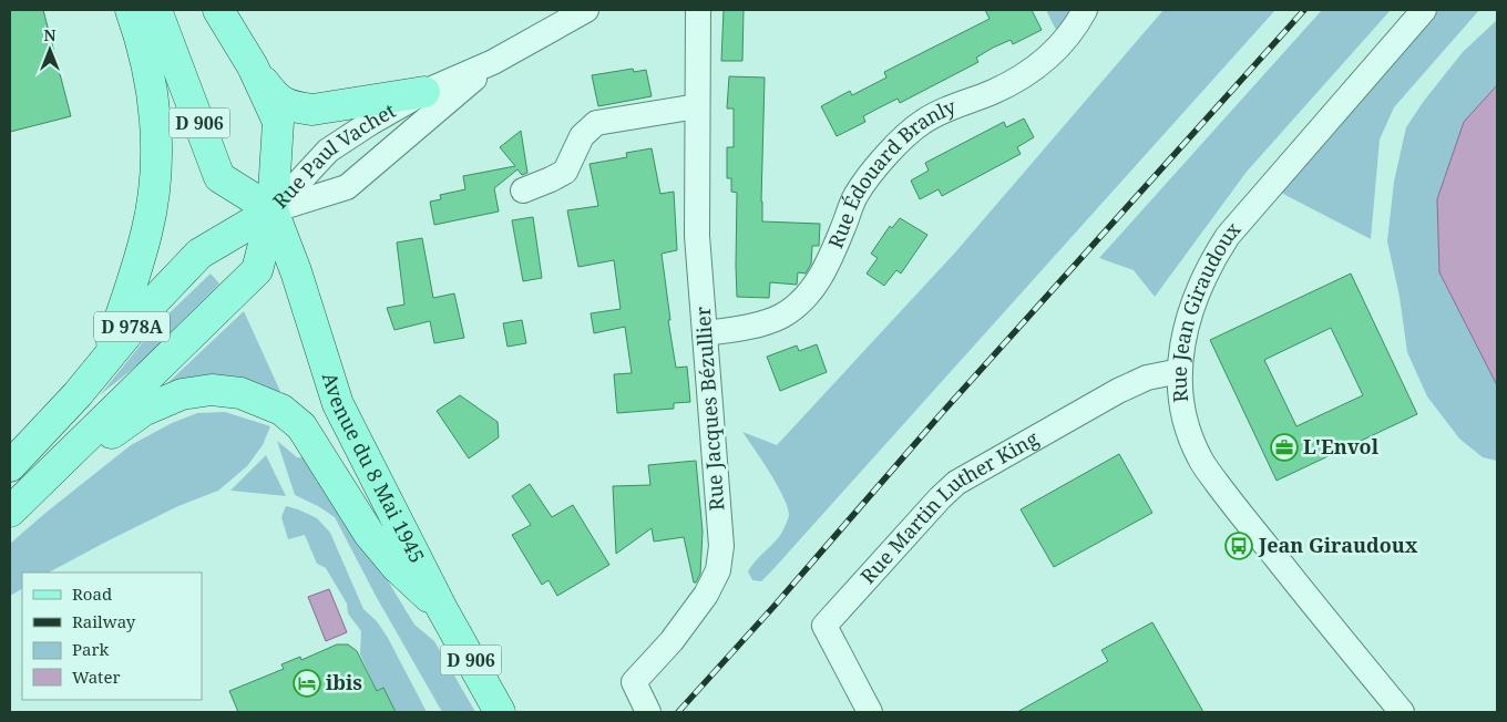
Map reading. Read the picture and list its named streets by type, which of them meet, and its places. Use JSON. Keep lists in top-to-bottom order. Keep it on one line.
{"streets":{"main road":["D 906","D 978A","Avenue du 8 Mai 1945"],"street":["Rue Paul Vachet","Rue Édouard Branly","Rue Jean Giraudoux","Rue Jacques Bézullier","Rue Martin Luther King"]},"crossings":[["D 906","Rue Paul Vachet"],["D 906","D 978A"],["D 906","Avenue du 8 Mai 1945"],["Rue Paul Vachet","D 978A"],["Rue Paul Vachet","Avenue du 8 Mai 1945"],["Rue Édouard Branly","Rue Jacques Bézullier"],["Rue Jean Giraudoux","Rue Martin Luther King"],["D 978A","Avenue du 8 Mai 1945"]],"places":{"office":["L'Envol"],"bus stop":["Jean Giraudoux"],"hotel":["ibis"]},"legend":["Road","Railway","Park","Water"],"north":"top"}
